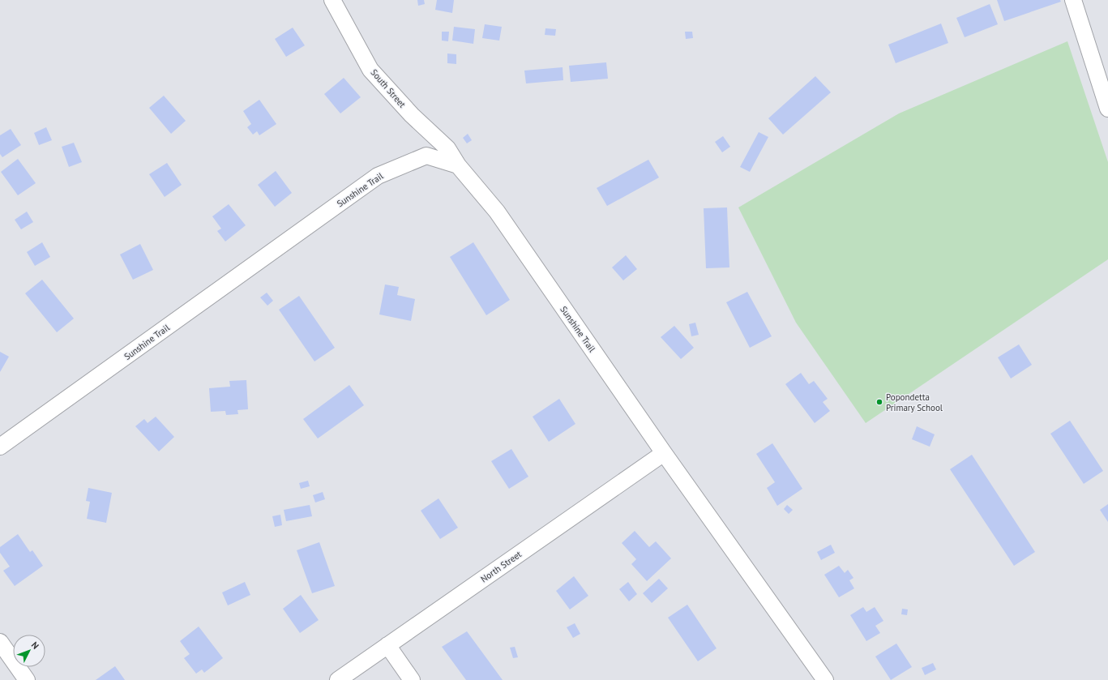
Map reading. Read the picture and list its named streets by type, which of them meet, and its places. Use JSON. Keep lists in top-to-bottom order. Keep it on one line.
{"streets":{"street":["South Street","Sunshine Trail","North Street"]},"crossings":[["South Street","Sunshine Trail"],["Sunshine Trail","North Street"]],"places":["Popondetta Primary School"],"north":"top right"}
